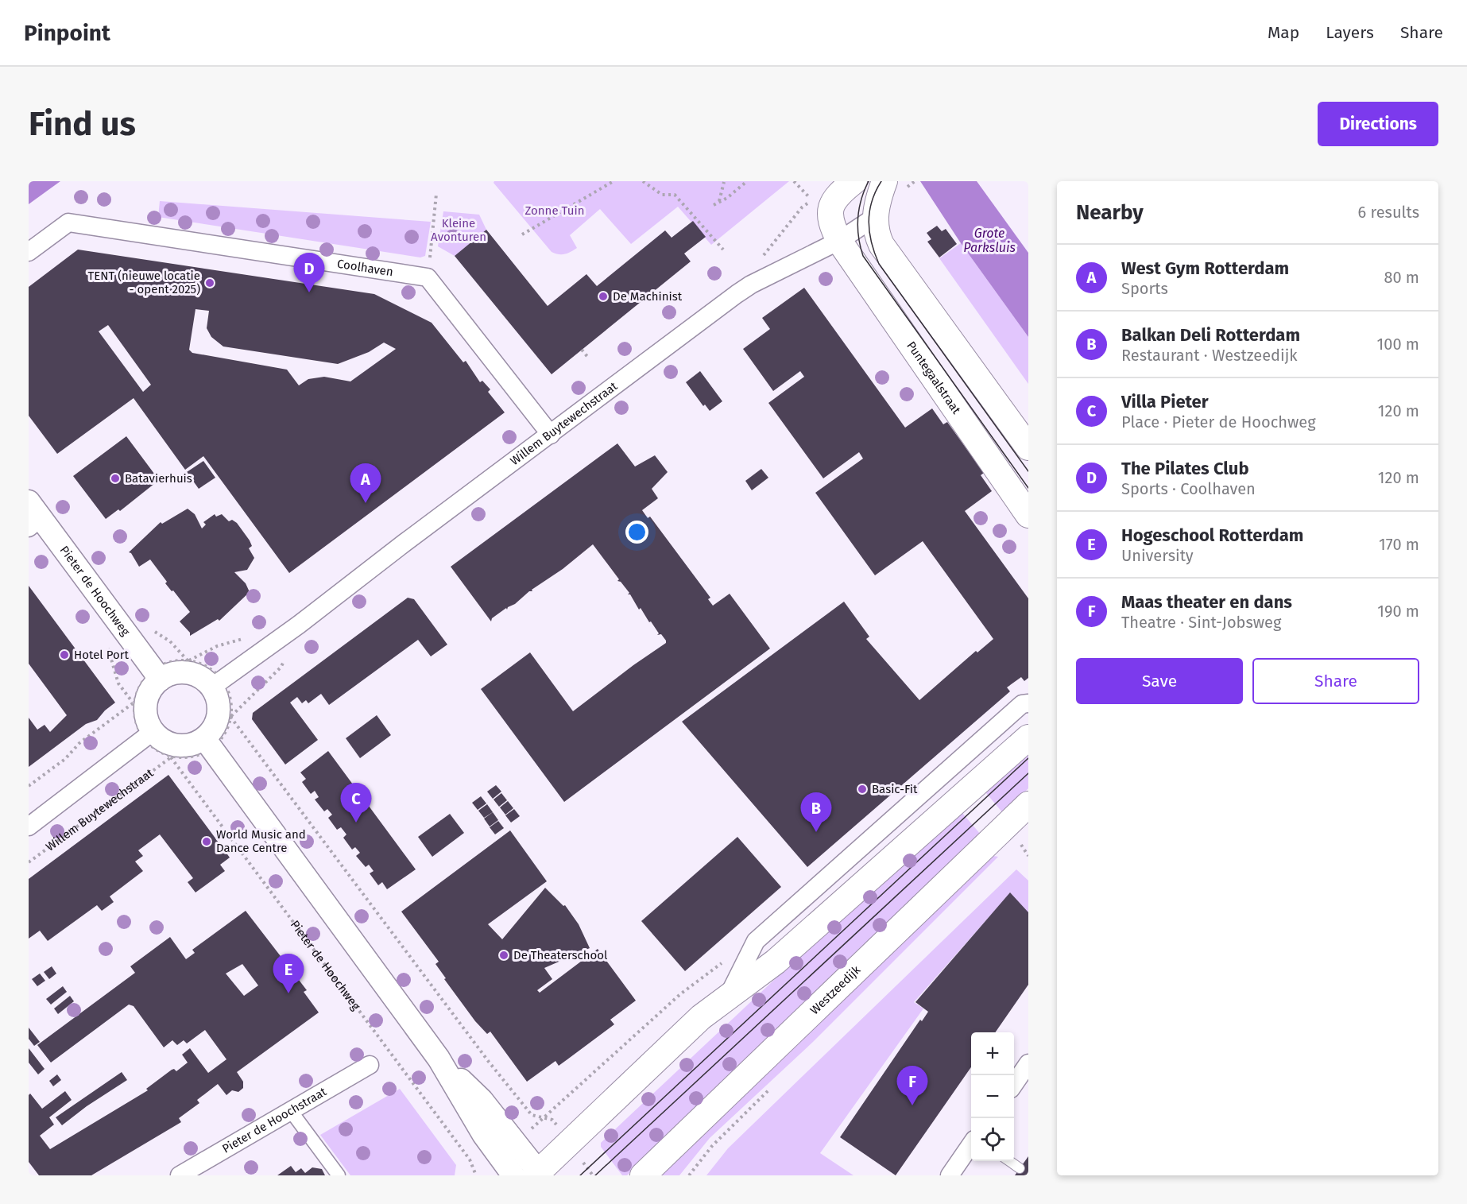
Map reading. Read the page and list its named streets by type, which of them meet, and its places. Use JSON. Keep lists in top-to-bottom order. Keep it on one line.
{"streets":{"main road":["Puntegaalstraat","Westzeedijk"],"street":["Coolhaven","Willem Buytewechstraat","Pieter de Hoochweg","Pieter de Hoochstraat"]},"crossings":[["Coolhaven","Willem Buytewechstraat"],["Puntegaalstraat","Willem Buytewechstraat"],["Willem Buytewechstraat","Pieter de Hoochweg"]],"water":["Grote Parksluis"],"parks":["Zonne Tuin","Kleine Avonturen"],"places":["TENT (nieuwe locatie - opent 2025)","De Machinist","Batavierhuis","Hotel Port","Basic-Fit","World Music and Dance Centre","De Theaterschool"],"page":{"header":"Pinpoint","nav":["Map","Layers","Share"],"buttons":["Directions",["Save","Share"]],"title":"Find us","heading":["Nearby","6 results"],"list":[{"mark":"A","name":"West Gym Rotterdam","note":"Sports","value":"80 m"},{"mark":"B","name":"Balkan Deli Rotterdam","note":"Restaurant · Westzeedijk","value":"100 m"},{"mark":"C","name":"Villa Pieter","note":"Place · Pieter de Hoochweg","value":"120 m"},{"mark":"D","name":"The Pilates Club","note":"Sports · Coolhaven","value":"120 m"},{"mark":"E","name":"Hogeschool Rotterdam","note":"University","value":"170 m"},{"mark":"F","name":"Maas theater en dans","note":"Theatre · Sint-Jobsweg","value":"190 m"}],"pins":["D","A","C","B","E","F"],"map_buttons":["+","−"]}}
